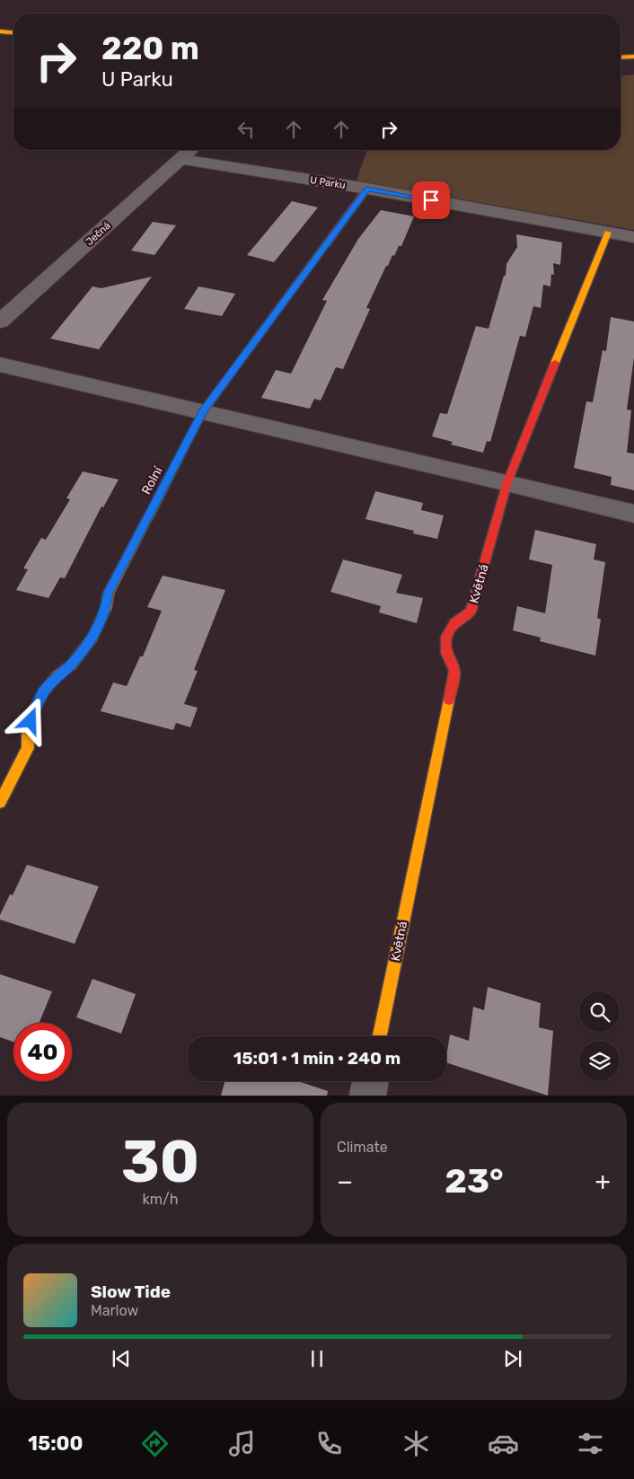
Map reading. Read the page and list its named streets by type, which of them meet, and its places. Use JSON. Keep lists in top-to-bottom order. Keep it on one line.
{"streets":{"street":["U Parku","Ječná","Rolní","Květná"]},"crossings":[["U Parku","Ječná"],["U Parku","Rolní"],["U Parku","Květná"]],"page":{"turn":["220 m","U Parku"],"limit":"40","trip":"15:01 · 1 min · 240 m","tile":[["30","km/h"],"Climate"],"heat":["−","23°","+"],"song":["Slow Tide","Marlow"],"tabs":"15:00"}}
